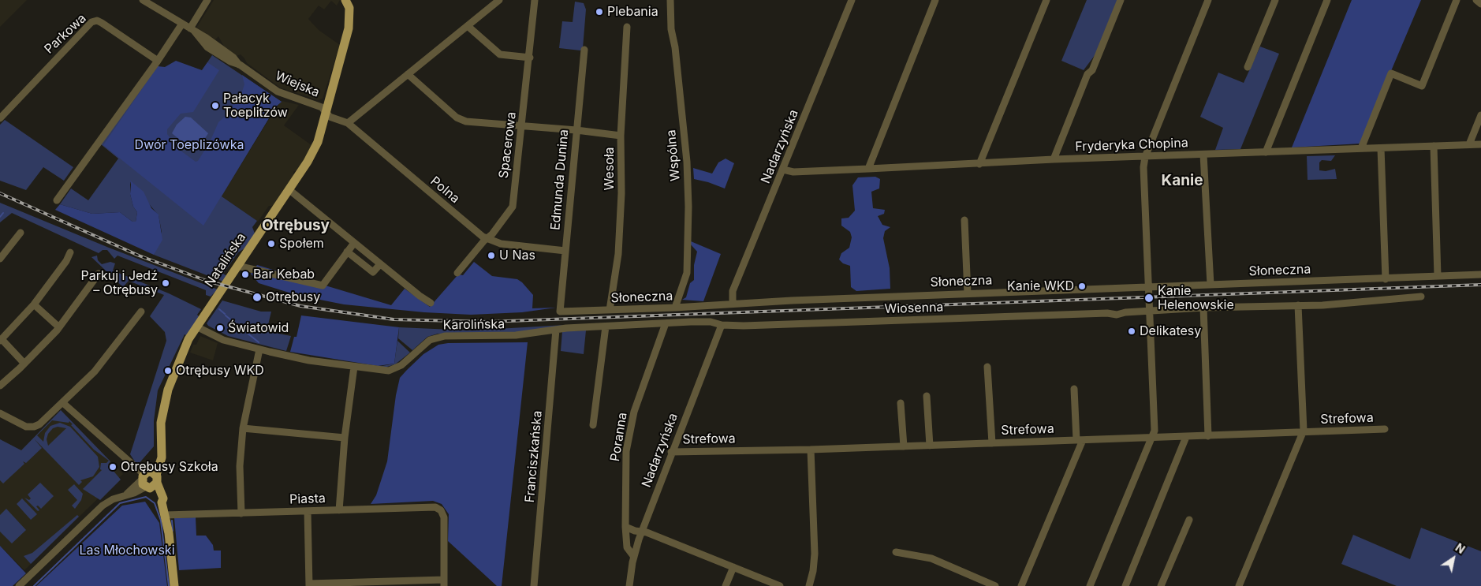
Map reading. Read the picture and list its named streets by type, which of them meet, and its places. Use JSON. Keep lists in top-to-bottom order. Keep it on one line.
{"streets":{"main road":["Natalińska"],"street":["Parkowa","Wiejska","Spacerowa","Fryderyka Chopina","Nadarzyńska","Wspólna","Wesoła","Edmunda Dunina","Polna","Słoneczna","Wiosenna","Karolińska","Strefowa","Poranna","Franciszkańska","Piasta"]},"crossings":[["Wiejska","Polna"],["Wiejska","Natalińska"],["Spacerowa","Polna"],["Fryderyka Chopina","Nadarzyńska"],["Nadarzyńska","Słoneczna"],["Nadarzyńska","Wiosenna"],["Nadarzyńska","Karolińska"],["Nadarzyńska","Strefowa"],["Nadarzyńska","Poranna"],["Wspólna","Słoneczna"],["Wesoła","Słoneczna"],["Edmunda Dunina","Polna"],["Edmunda Dunina","Słoneczna"],["Polna","Natalińska"],["Natalińska","Karolińska"],["Wiosenna","Karolińska"],["Karolińska","Poranna"],["Karolińska","Franciszkańska"]],"districts":["Kanie","Otrębusy"],"parks":["Dwór Toeplizówka","Las Młochowski"],"places":["Plebania","Pałacyk Toeplitzów","Społem","U Nas","Bar Kebab","Parkuj i Jedź – Otrębusy","Kanie WKD","Otrębusy","Kanie Helenowskie","Światowid","Delikatesy","Otrębusy WKD","Otrębusy Szkoła"],"north":"top right"}
